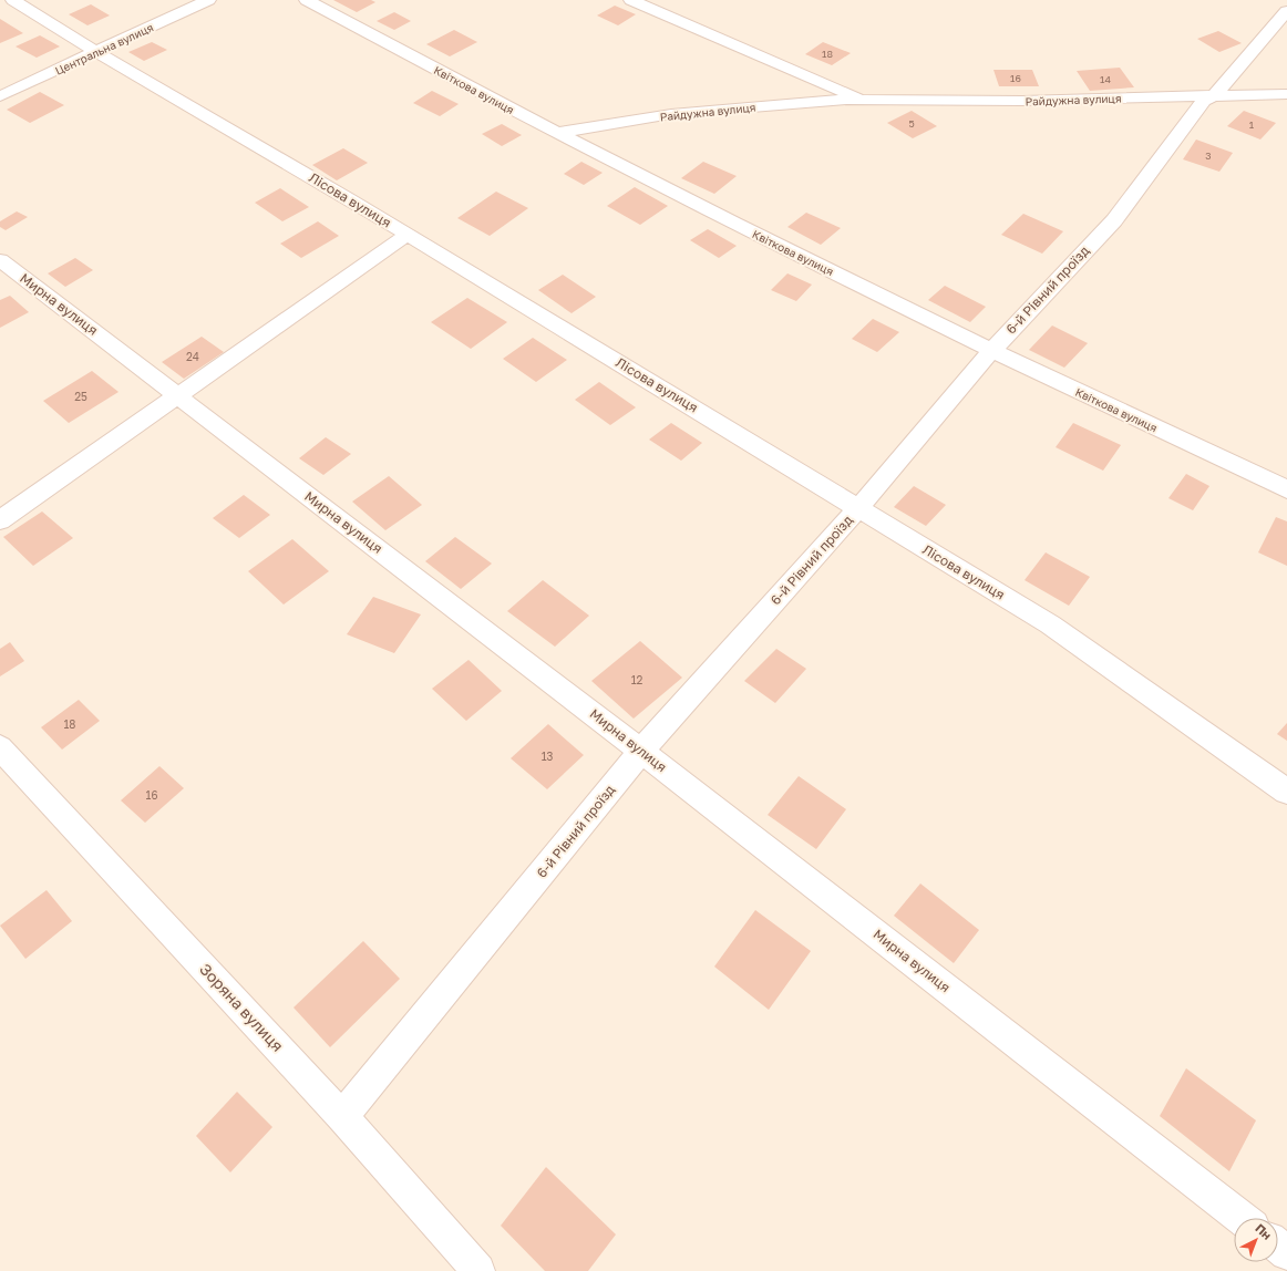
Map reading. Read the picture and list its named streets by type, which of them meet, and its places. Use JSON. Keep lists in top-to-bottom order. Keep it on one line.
{"streets":{"street":["Центральна вулиця","Квіткова вулиця","Райдужна вулиця","Лісова вулиця","6-й Рівний проїзд","Мирна вулиця","Зоряна вулиця"]},"crossings":[["Центральна вулиця","Лісова вулиця"],["Квіткова вулиця","Райдужна вулиця"],["Квіткова вулиця","6-й Рівний проїзд"],["Райдужна вулиця","6-й Рівний проїзд"],["Лісова вулиця","6-й Рівний проїзд"],["6-й Рівний проїзд","Мирна вулиця"],["6-й Рівний проїзд","Зоряна вулиця"]],"house_numbers":["18","16","14","5","1","3","24","25","12","18","13","16"],"north":"top right"}
